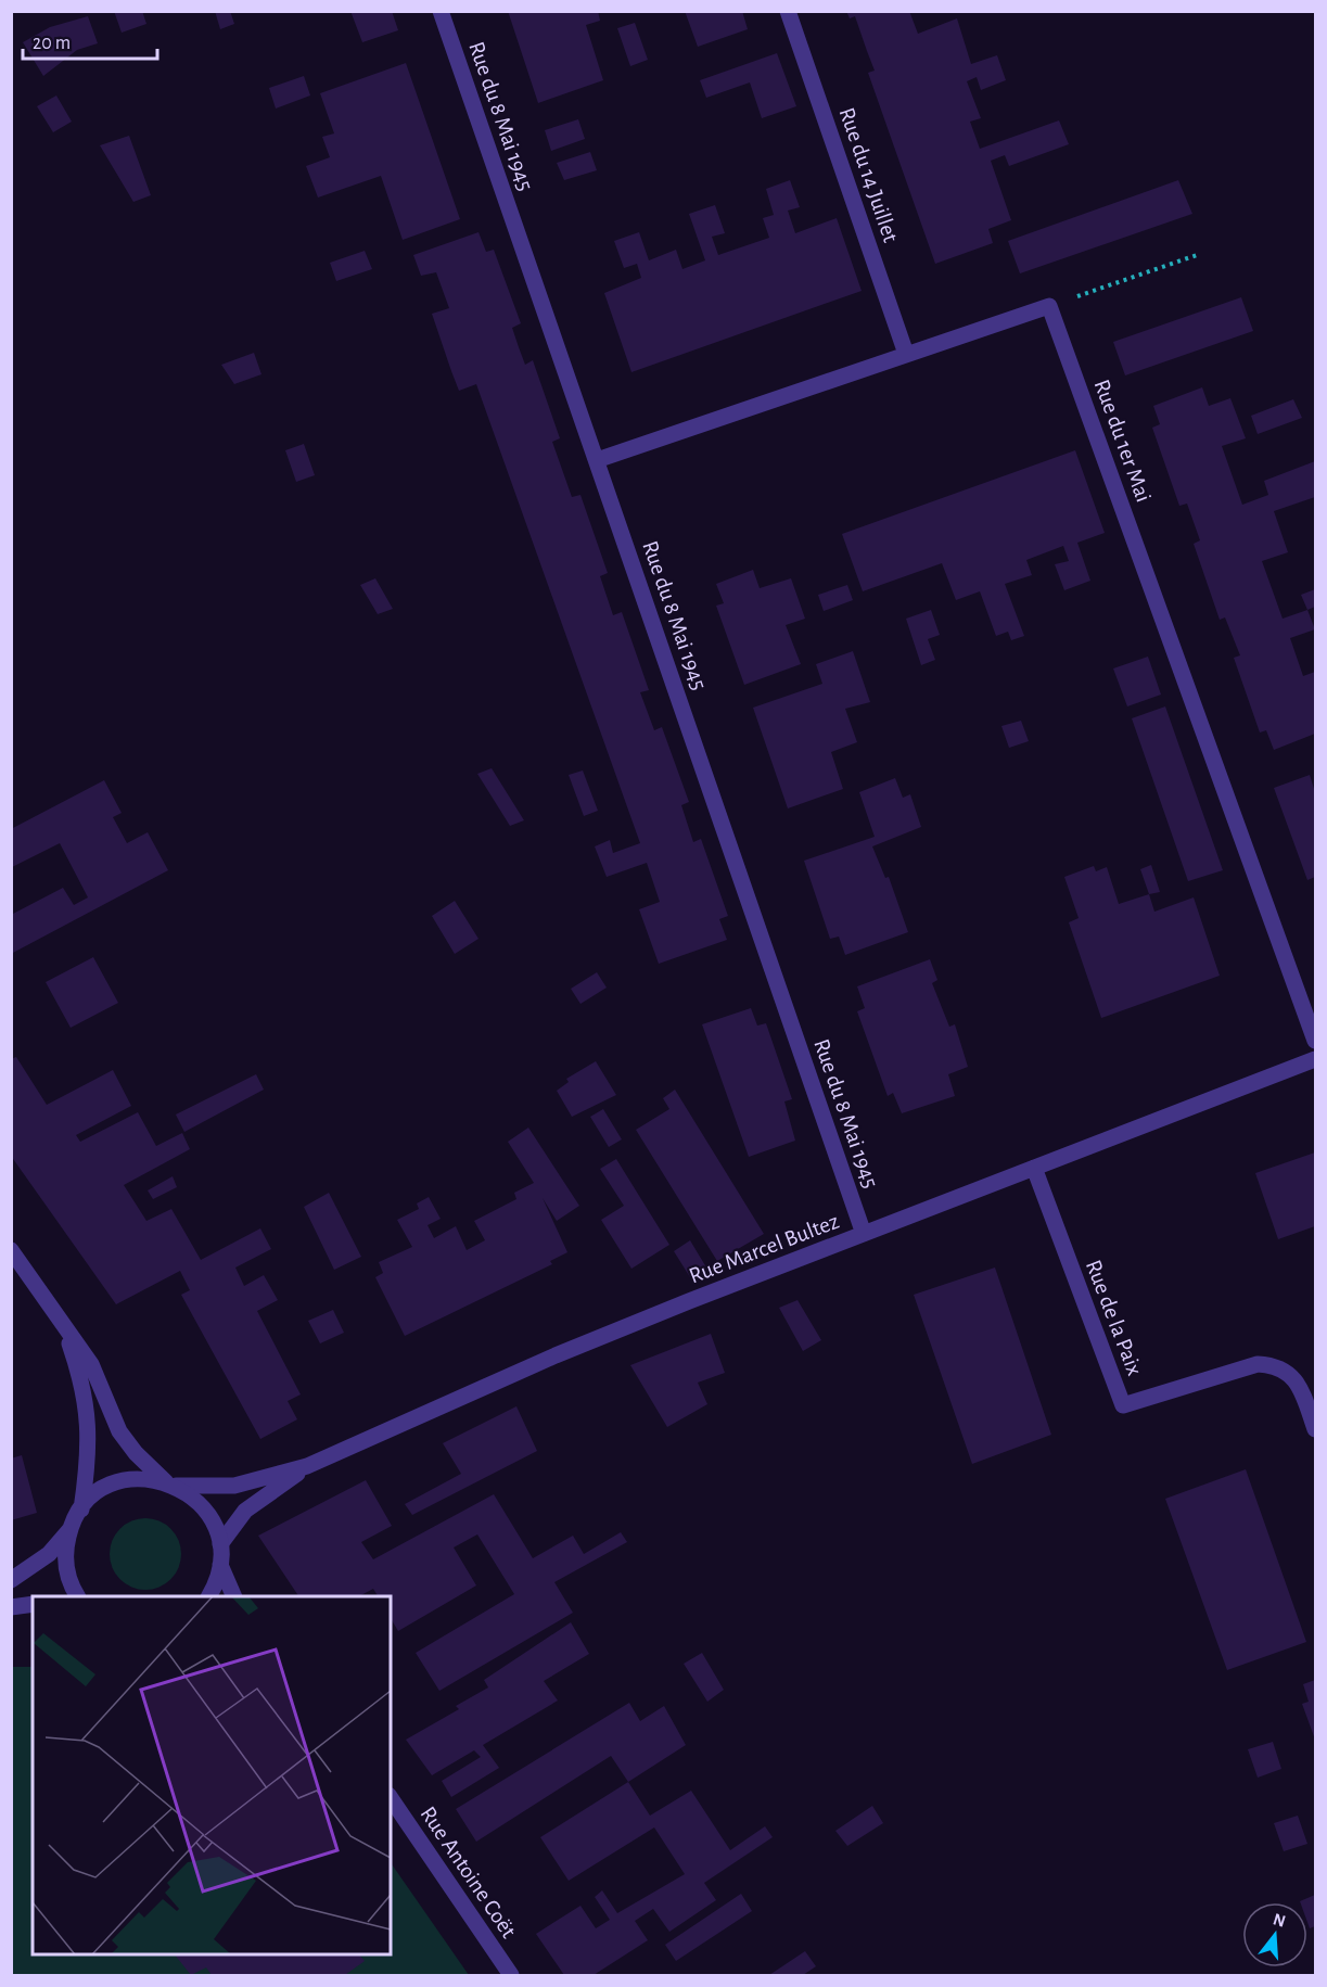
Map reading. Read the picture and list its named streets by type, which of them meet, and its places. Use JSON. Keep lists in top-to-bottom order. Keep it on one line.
{"streets":{"street":["Rue du 8 Mai 1945","Rue du 14 Juillet","Rue du 1er Mai","Rue Marcel Bultez","Rue de la Paix","Rue Antoine Coët"]},"crossings":[["Rue du 8 Mai 1945","Rue Marcel Bultez"],["Rue Marcel Bultez","Rue de la Paix"]],"scale_bar":"20 m","north":"top"}
